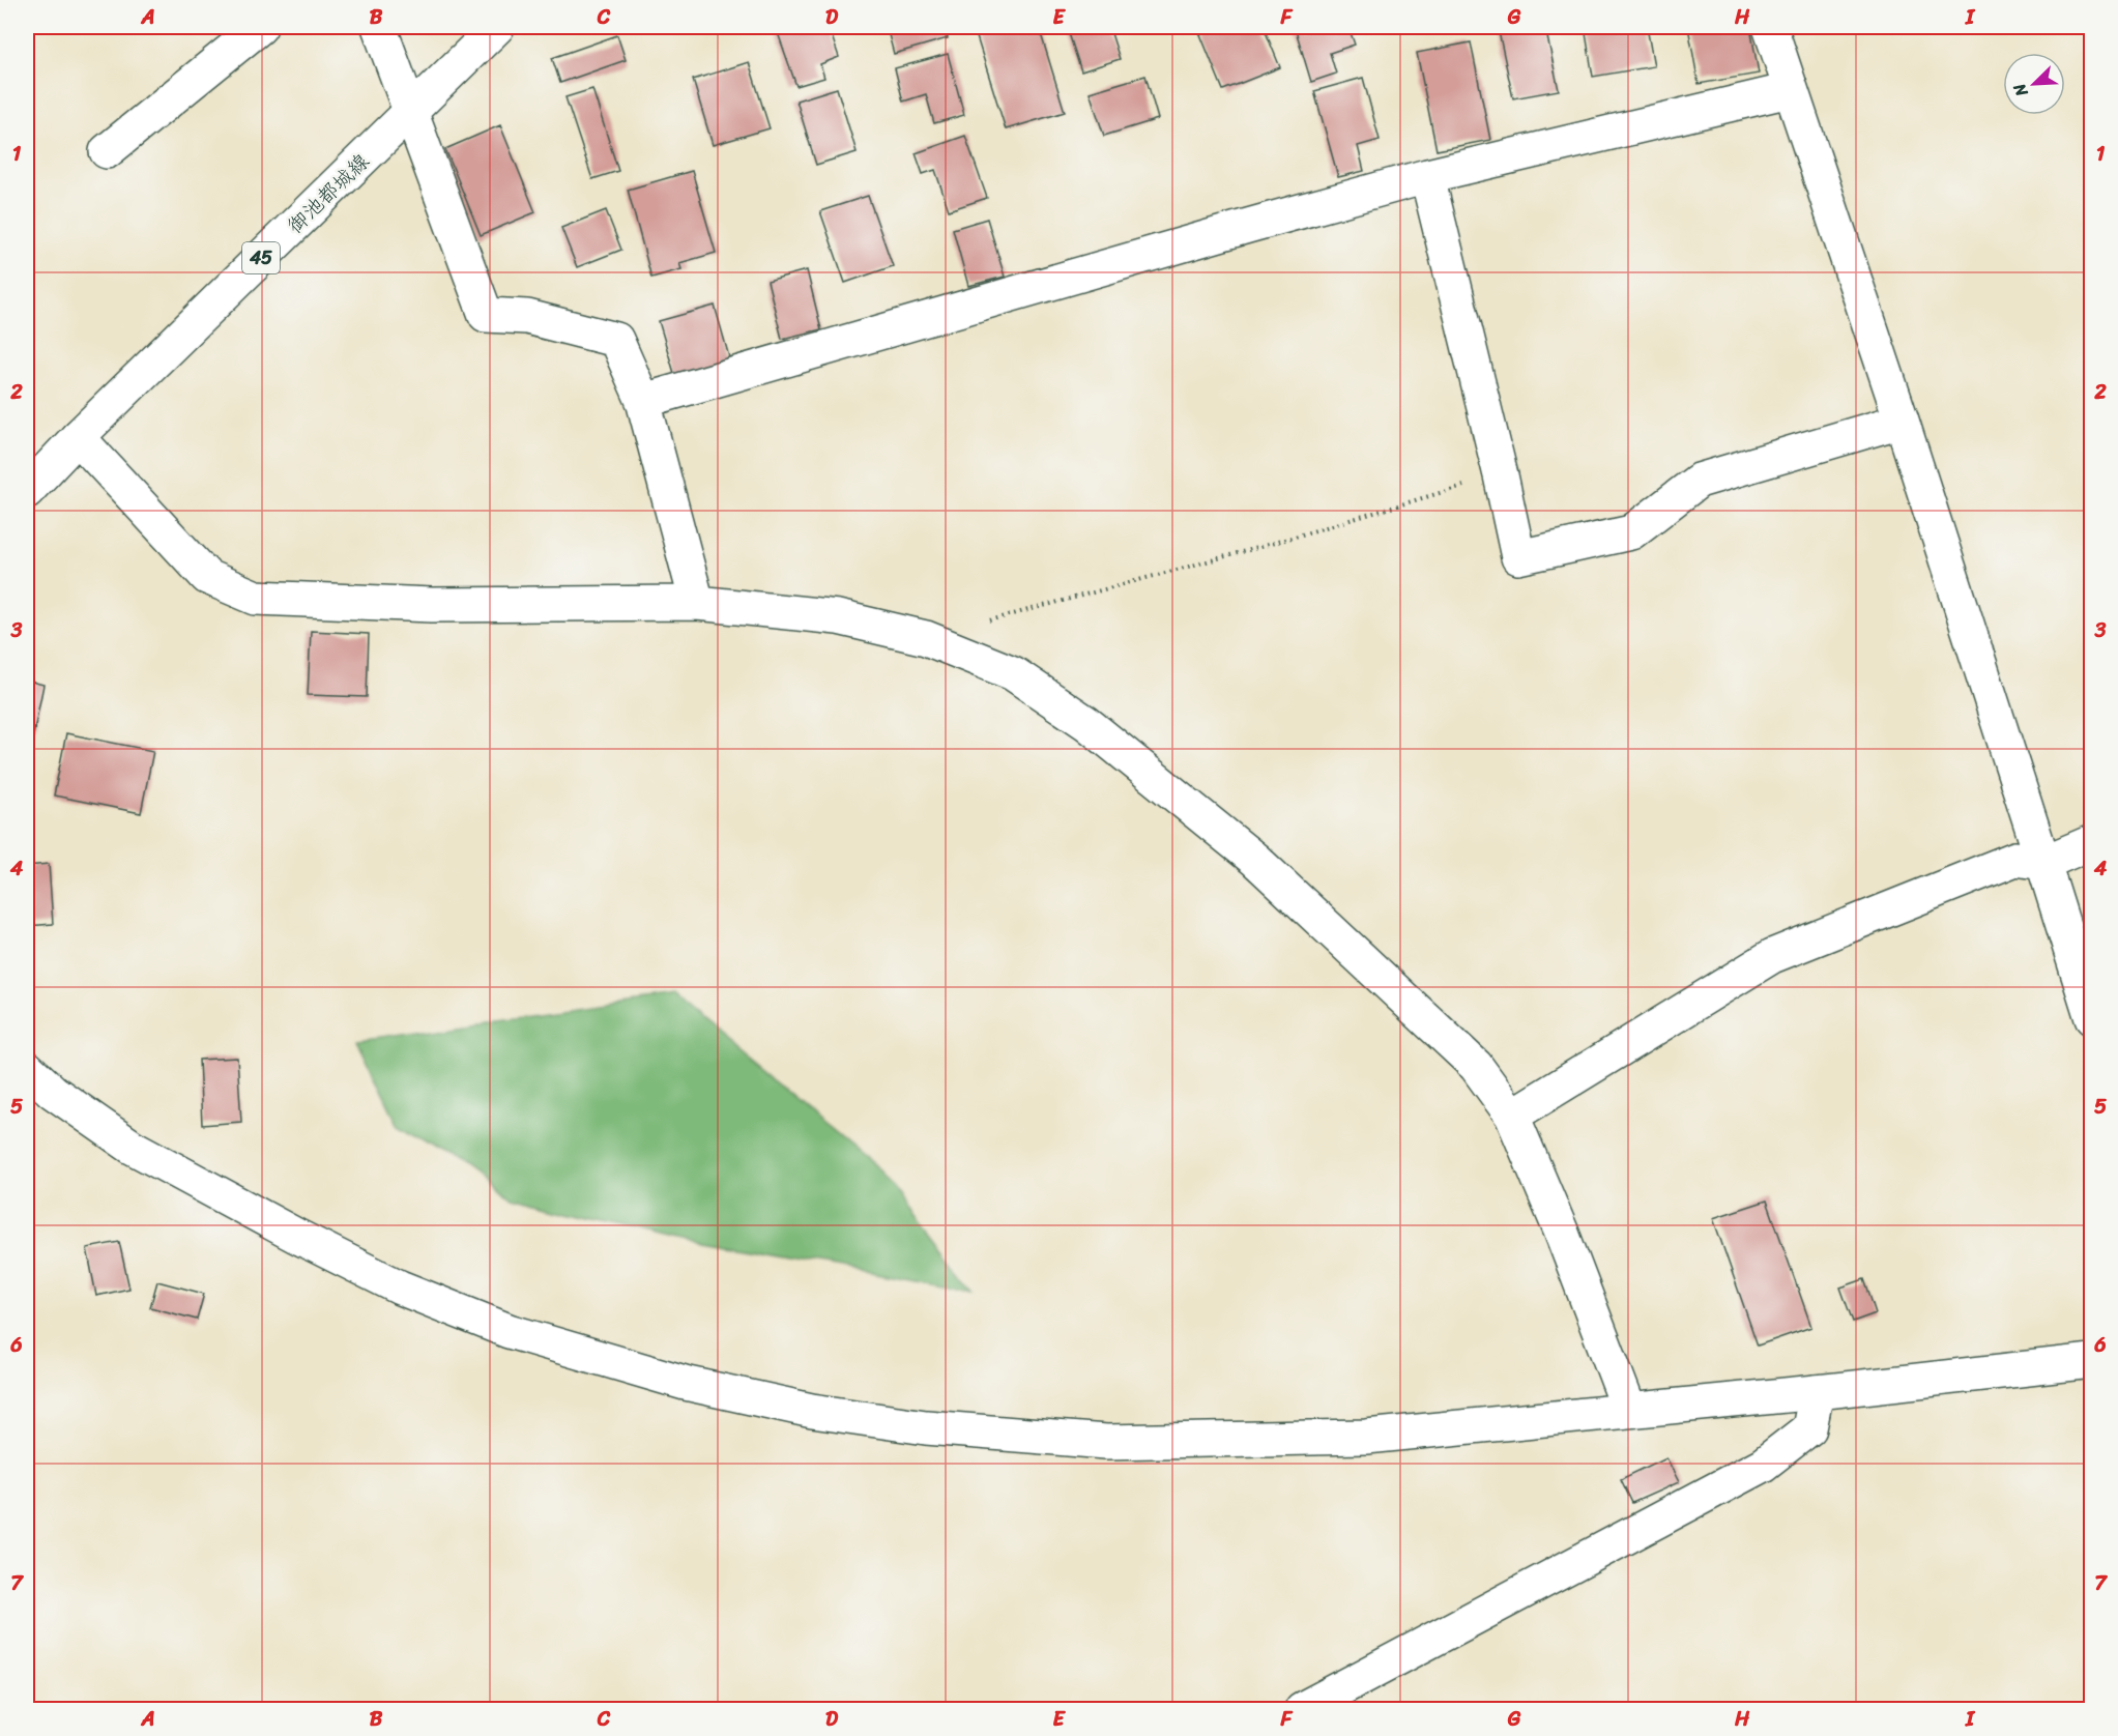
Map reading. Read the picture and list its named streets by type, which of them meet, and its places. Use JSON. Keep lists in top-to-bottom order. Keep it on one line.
{"streets":{"street":["御池都城線","45"]},"north":"bottom left","grid":{"columns":["A","B","C","D","E","F","G","H","I"],"rows":["1","2","3","4","5","6","7"]}}
